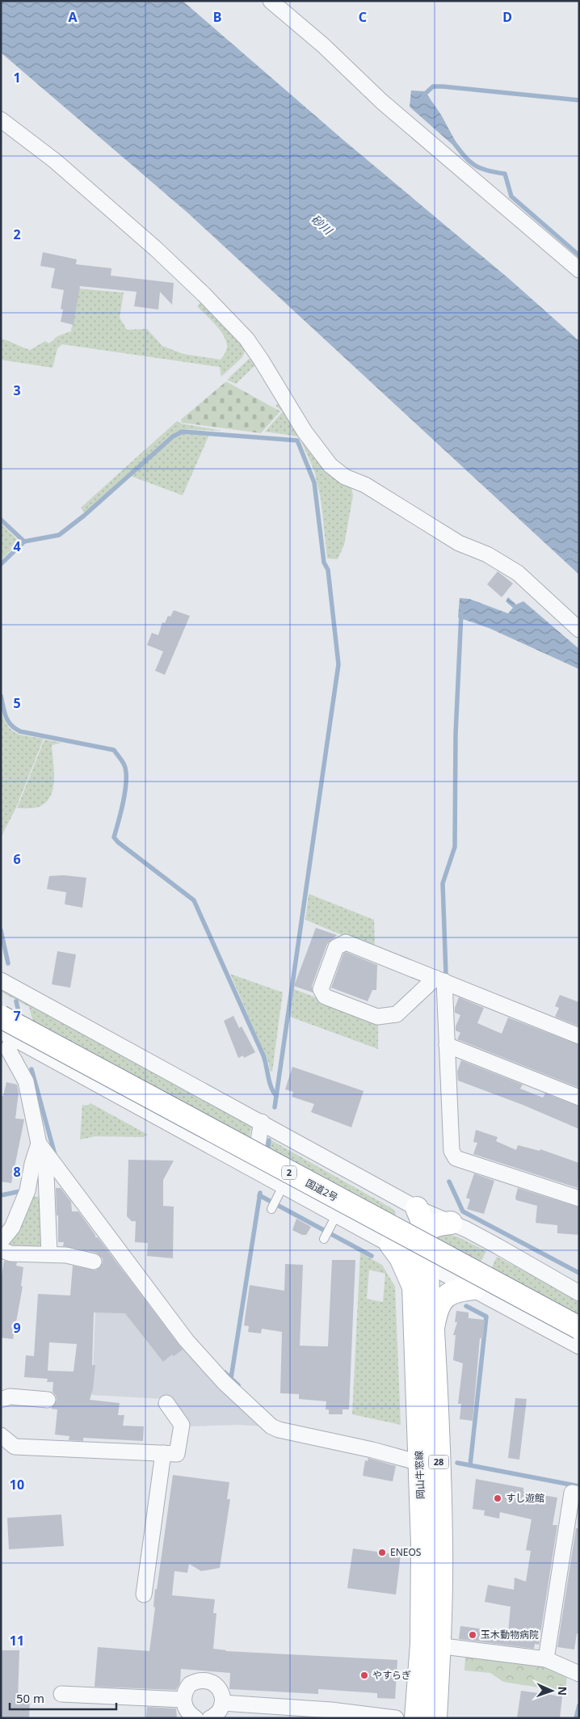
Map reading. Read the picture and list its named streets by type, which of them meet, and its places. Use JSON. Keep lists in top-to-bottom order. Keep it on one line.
{"streets":{"main road":["2","国道2号","28","岡山牛窓線"]},"water":["砂川"],"places":["すし遊館","ENEOS","玉木動物病院","やすらぎ"],"scale_bar":"50 m","north":"right","grid":{"columns":["A","B","C","D"],"rows":["1","2","3","4","5","6","7","8","9","10","11"]}}
